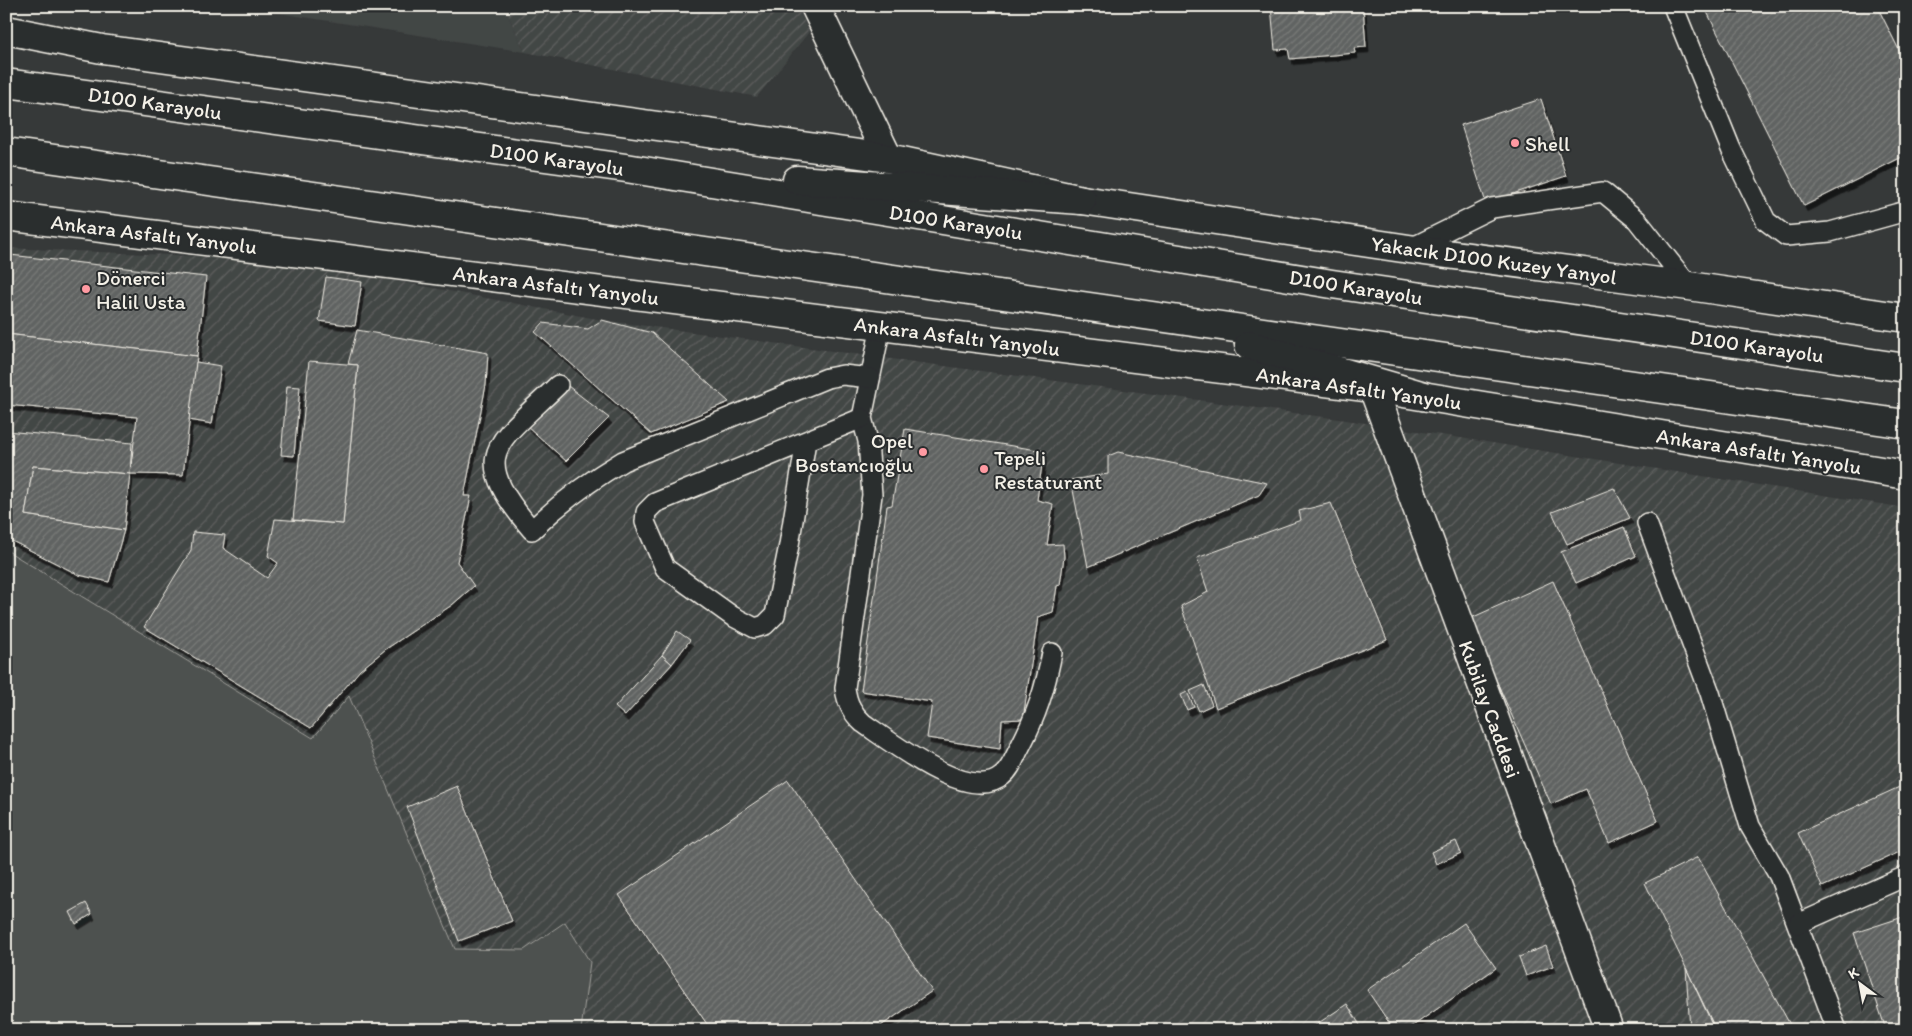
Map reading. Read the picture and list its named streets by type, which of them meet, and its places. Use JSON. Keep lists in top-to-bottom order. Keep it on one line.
{"streets":{"main road":["D100 Karayolu","Ankara Asfaltı Yanyolu","Yakacık D100 Kuzey Yanyol","Kubilay Caddesi"]},"crossings":[["Ankara Asfaltı Yanyolu","Kubilay Caddesi"]],"places":["Shell","Dönerci Halil Usta","Opel Bostancıoğlu","Tepeli Restaturant"],"north":"top left"}
